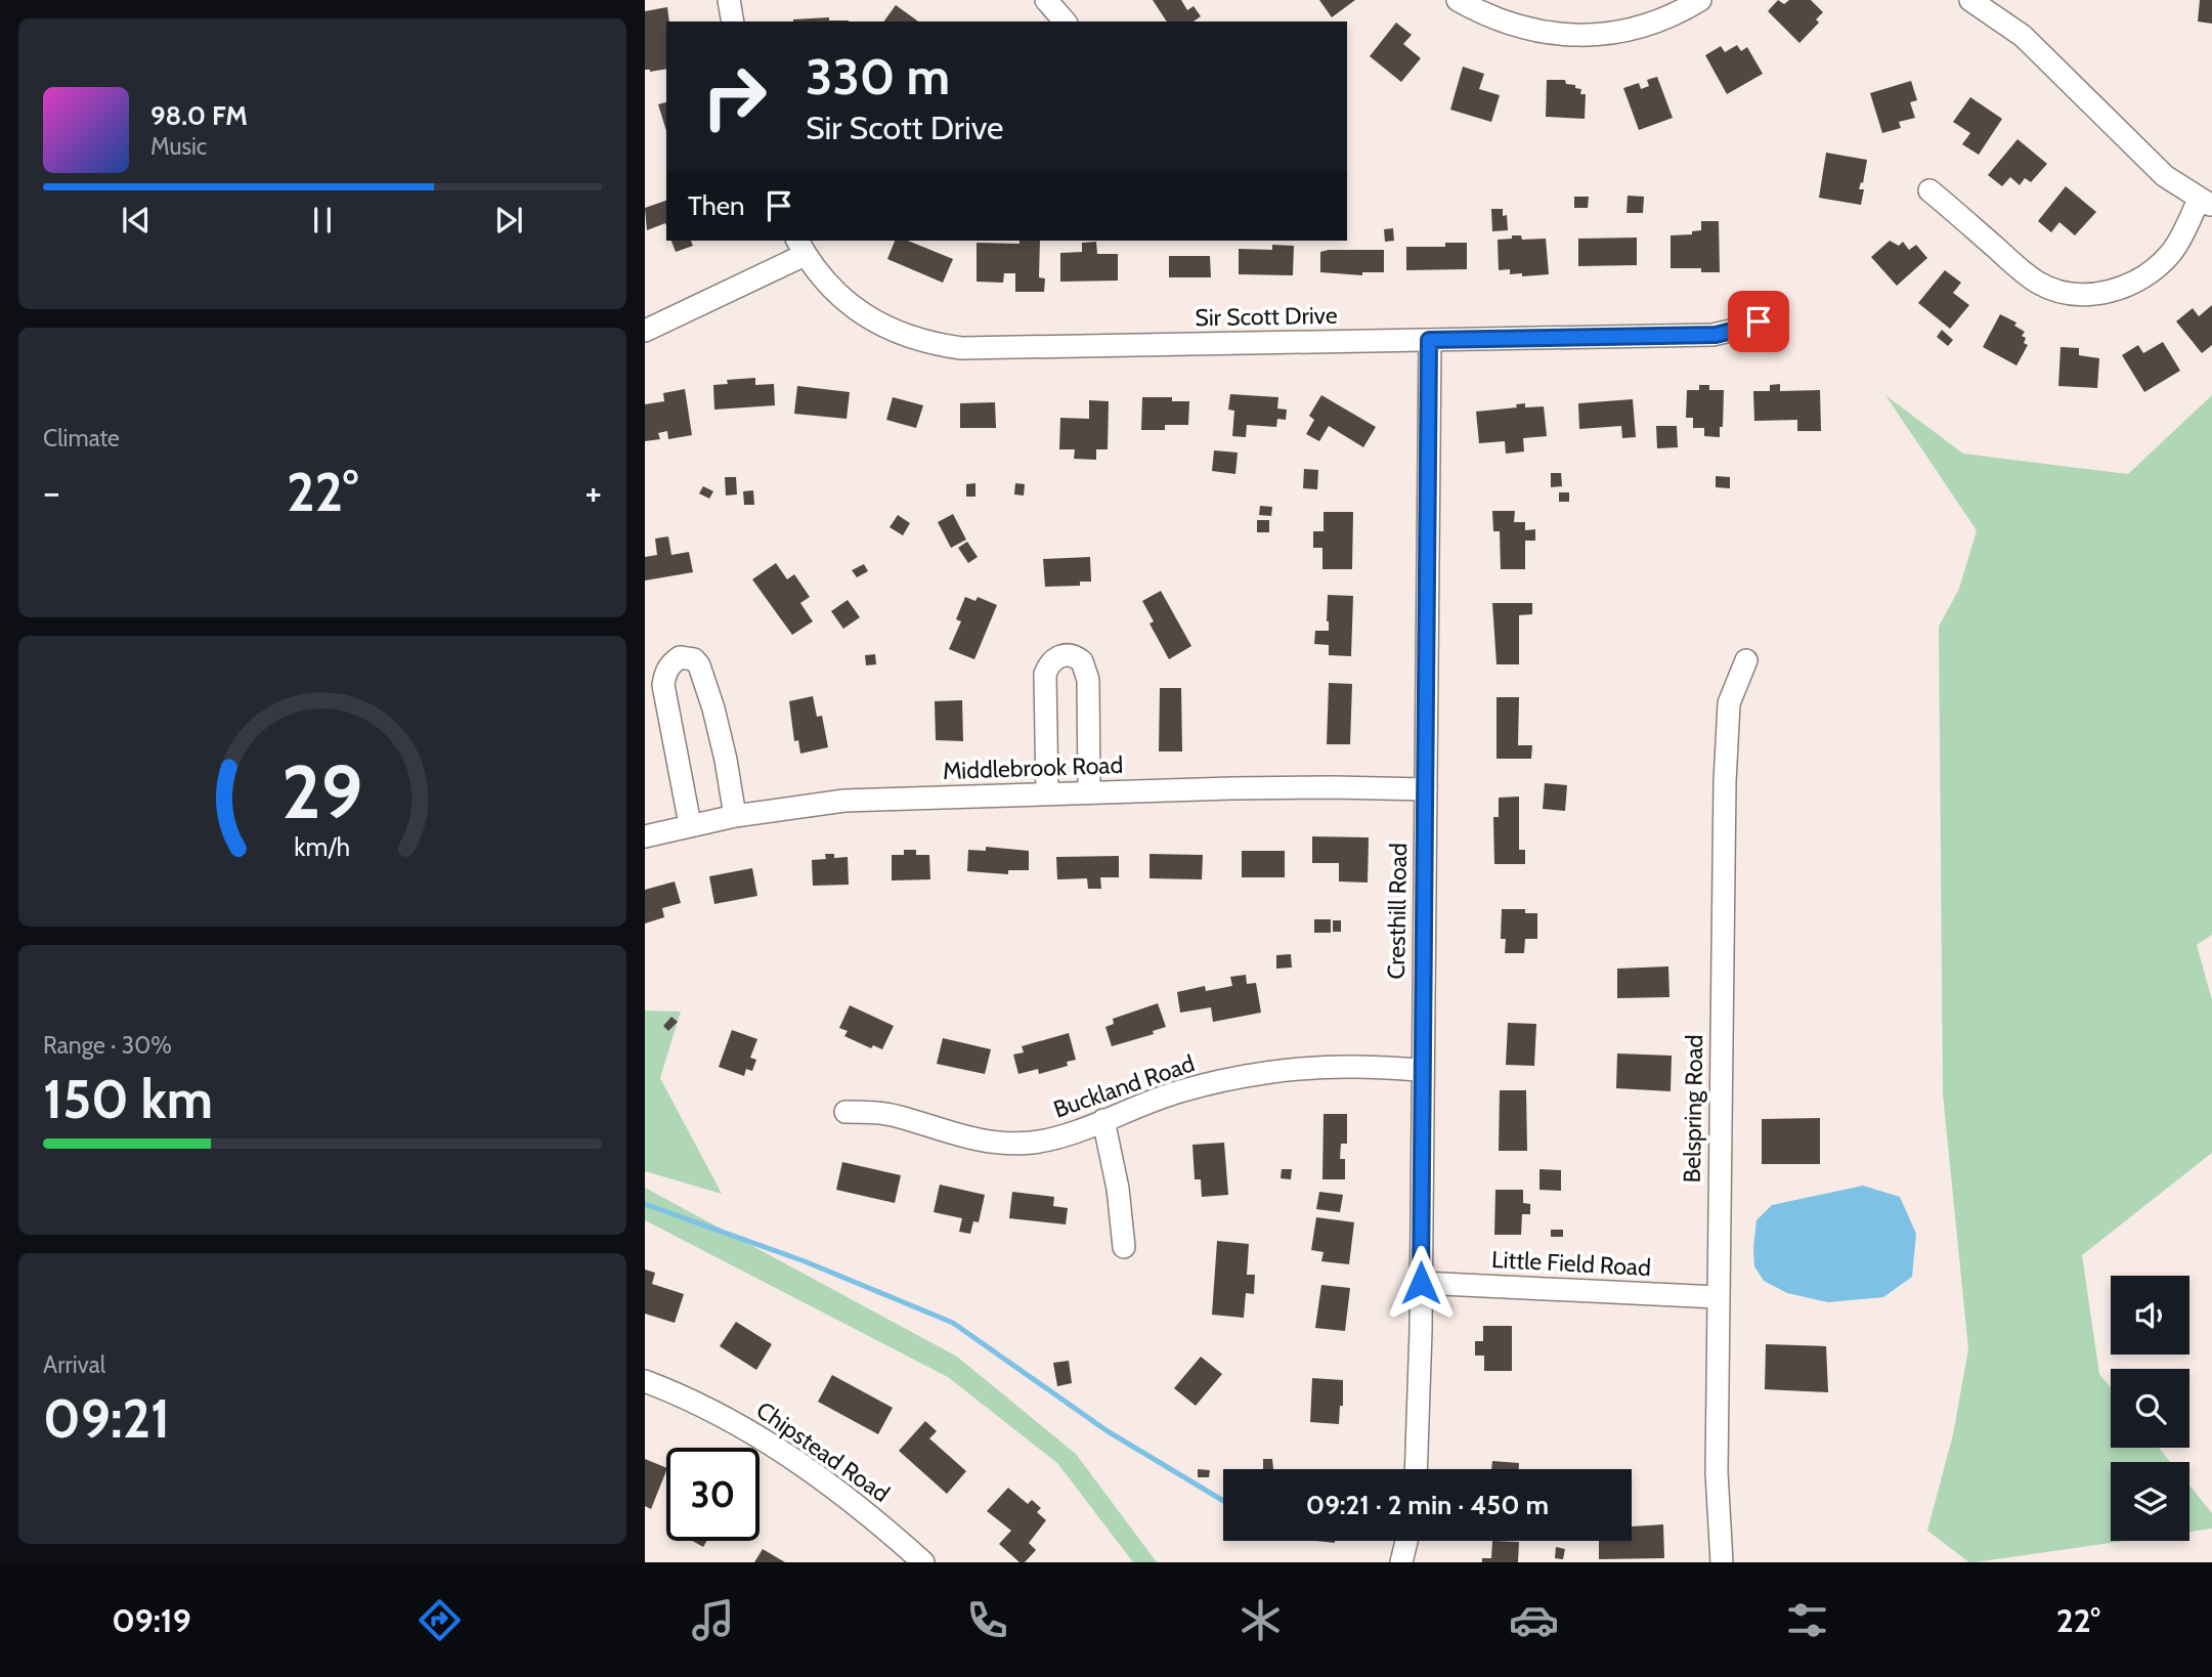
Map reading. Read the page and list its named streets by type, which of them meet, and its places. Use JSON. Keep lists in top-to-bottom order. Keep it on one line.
{"streets":{"street":["Sir Scott Drive","Middlebrook Road","Cresthill Road","Buckland Road","Belspring Road","Little Field Road","Chipstead Road"]},"crossings":[["Sir Scott Drive","Cresthill Road"],["Middlebrook Road","Cresthill Road"],["Cresthill Road","Buckland Road"],["Cresthill Road","Little Field Road"],["Belspring Road","Little Field Road"]],"page":{"turn":["330 m","Sir Scott Drive"],"song":["98.0 FM","Music"],"then":"Then","tile":["Climate",["Range · 30%","150 km"],["Arrival","09:21"]],"heat":["−","22°","+"],"limit":"30","trip":"09:21 · 2 min · 450 m","tabs":["09:19","22°"],"gauge":["29","km/h"]}}
